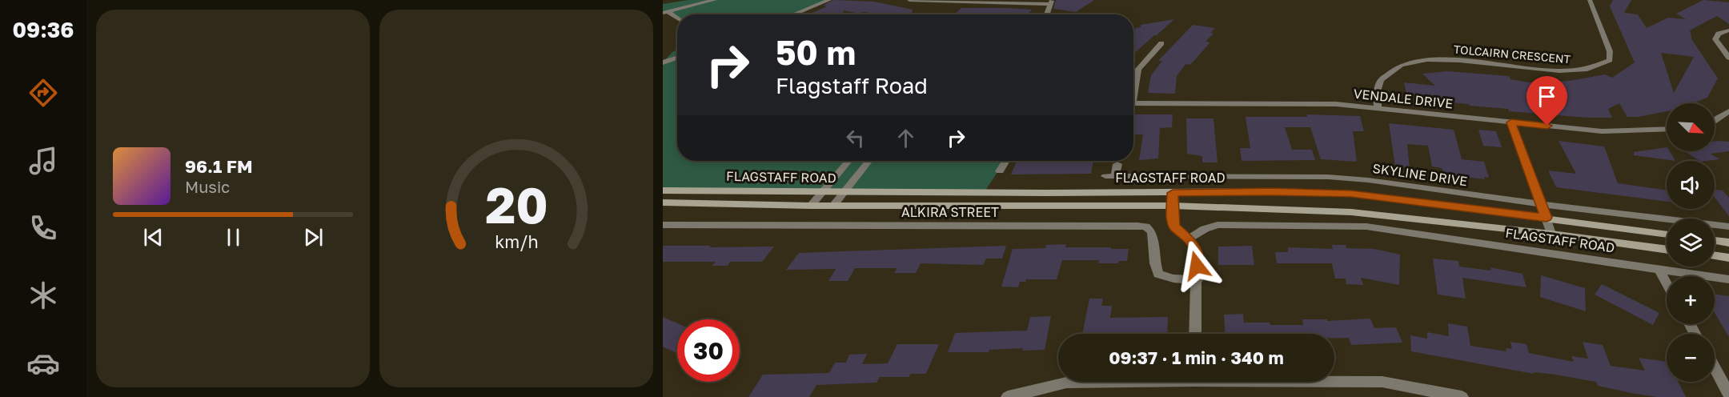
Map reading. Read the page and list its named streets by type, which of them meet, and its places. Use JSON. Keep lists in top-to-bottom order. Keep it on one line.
{"streets":{"main road":["FLAGSTAFF ROAD"],"street":["TOLCAIRN CRESCENT","VENDALE DRIVE","SKYLINE DRIVE","ALKIRA STREET"]},"crossings":[["TOLCAIRN CRESCENT","VENDALE DRIVE"]],"north":"bottom right","page":{"tabs":"09:36","turn":["50 m","Flagstaff Road"],"map_buttons":["+","−"],"song":["96.1 FM","Music"],"limit":"30","trip":"09:37 · 1 min · 340 m","gauge":["20","km/h"]}}
